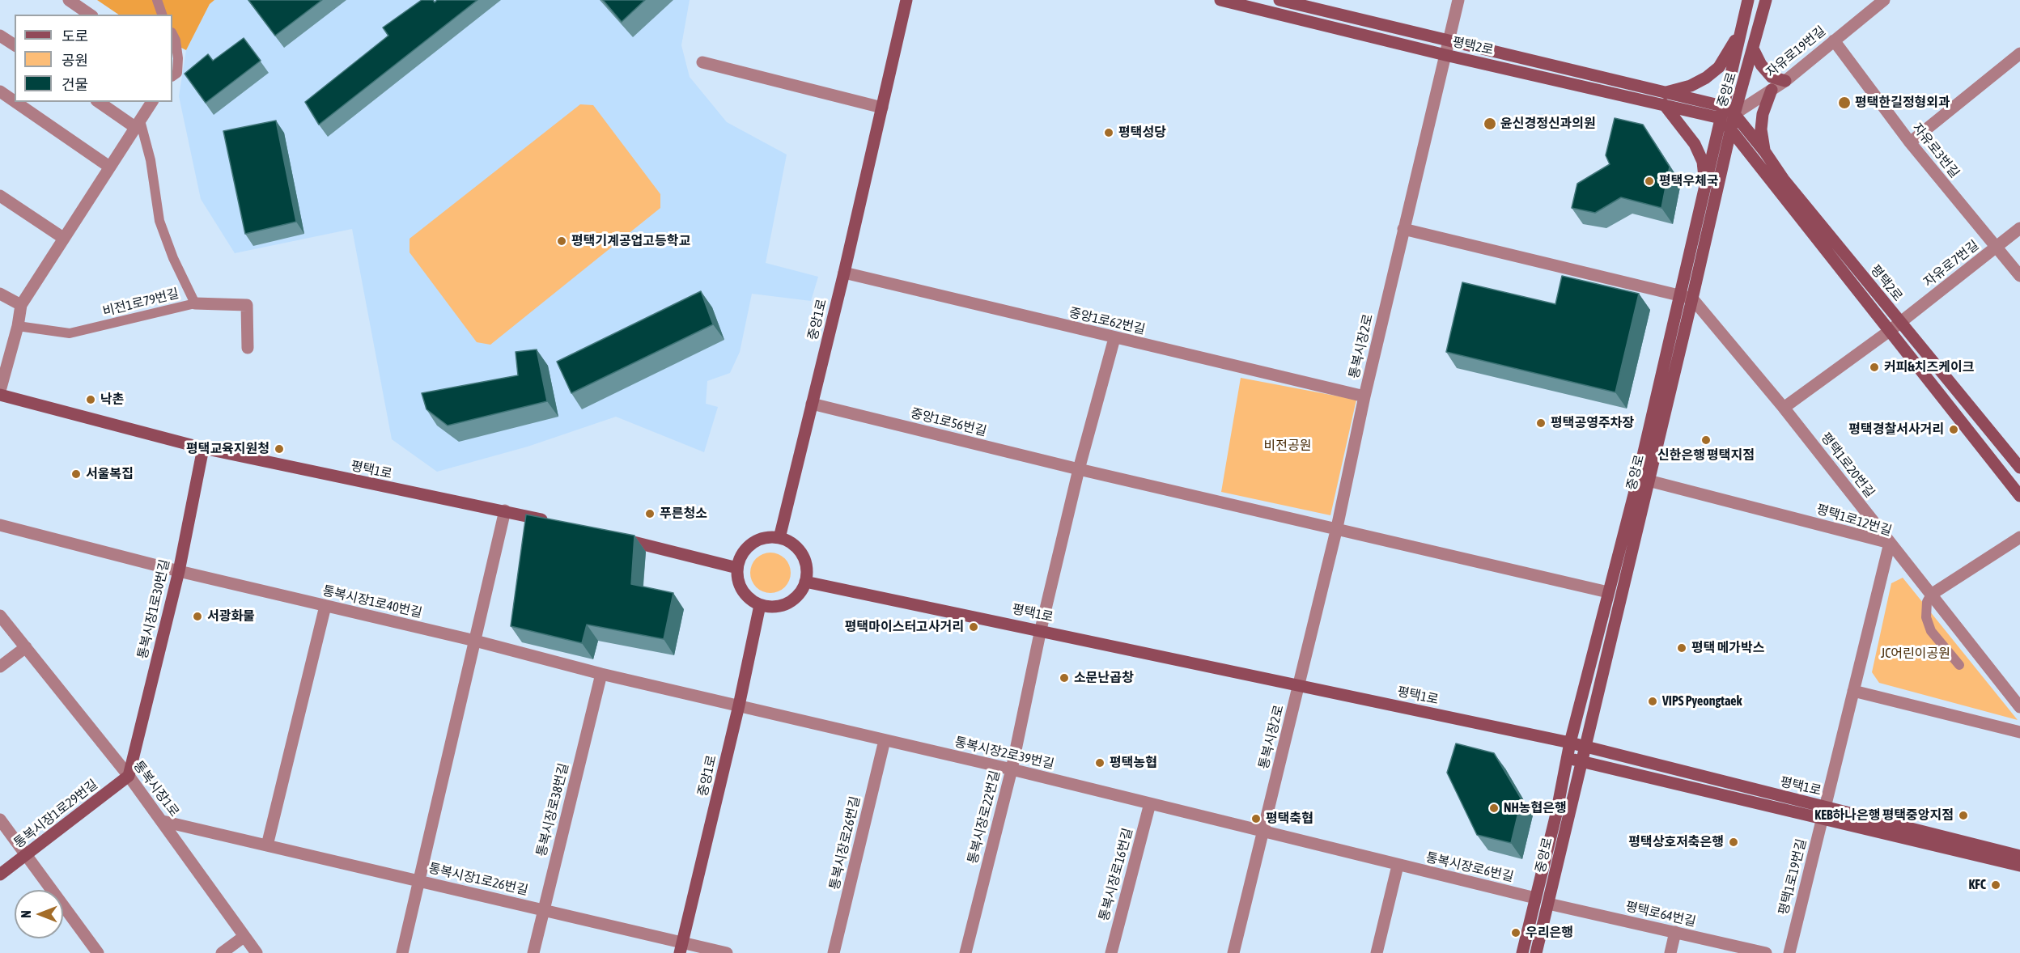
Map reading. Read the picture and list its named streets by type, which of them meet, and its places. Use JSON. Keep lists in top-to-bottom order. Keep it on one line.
{"streets":{"street":["평택2로","자유로19번길","중앙로","자유로3번길","자유로7번길","중앙1로","중앙1로62번길","통복시장2로","중앙1로56번길","평택1로20번길","평택1로","평택1로12번길","통복시장1로40번길","통복시장1로30번길","통복시장2로39번길","통복시장1로","통복시장로38번길","통복시장1로29번길","통복시장로22번길","통복시장로26번길","통복시장로6번길","통복시장로16번길","평택1로19번길","통복시장1로26번길","평택로64번길"],"lane":["비전1로79번길"]},"crossings":[["평택2로","자유로19번길"],["평택2로","중앙로"],["평택2로","자유로7번길"],["평택2로","통복시장2로"],["자유로19번길","중앙로"],["자유로19번길","자유로3번길"],["중앙로","평택1로20번길"],["중앙로","평택1로"],["중앙로","평택1로12번길"],["중앙로","통복시장로6번길"],["중앙로","평택로64번길"],["자유로3번길","자유로7번길"],["자유로7번길","평택1로20번길"],["중앙1로","중앙1로62번길"],["중앙1로","중앙1로56번길"],["중앙1로","평택1로"],["중앙1로","통복시장1로40번길"],["중앙1로","통복시장2로39번길"],["중앙1로","통복시장1로26번길"],["중앙1로62번길","통복시장2로"],["통복시장2로","중앙1로56번길"],["통복시장2로","평택1로"],["통복시장2로","통복시장2로39번길"],["통복시장2로","통복시장로6번길"],["평택1로20번길","평택1로12번길"],["평택1로","통복시장1로30번길"],["평택1로","통복시장로22번길"],["평택1로","평택1로19번길"],["통복시장1로40번길","통복시장1로30번길"],["통복시장1로40번길","통복시장2로39번길"],["통복시장1로40번길","통복시장로38번길"],["통복시장1로30번길","통복시장1로"],["통복시장1로30번길","통복시장1로29번길"],["통복시장2로39번길","통복시장로22번길"],["통복시장2로39번길","통복시장로26번길"],["통복시장2로39번길","통복시장로6번길"],["통복시장2로39번길","통복시장로16번길"],["통복시장1로","통복시장1로29번길"],["통복시장1로","통복시장1로26번길"],["통복시장로38번길","통복시장1로26번길"]],"parks":["비전공원","JC어린이공원"],"places":["평택한길정형외과","윤신경정신과의원","평택성당","평택우체국","평택기계공업고등학교","커피&치즈케이크","낙촌","평택공영주차장","평택경찰서사거리","신한은행 평택지점","평택교육지원청","서울복집","푸른청소","서광화물","평택마이스터고사거리","평택 메가박스","소문난곱창","VIPS Pyeongtaek","평택농협","NH농협은행","KEB하나은행 평택중앙지점","평택축협","평택상호저축은행","KFC","우리은행"],"legend":["도로","공원","건물"],"north":"left"}
